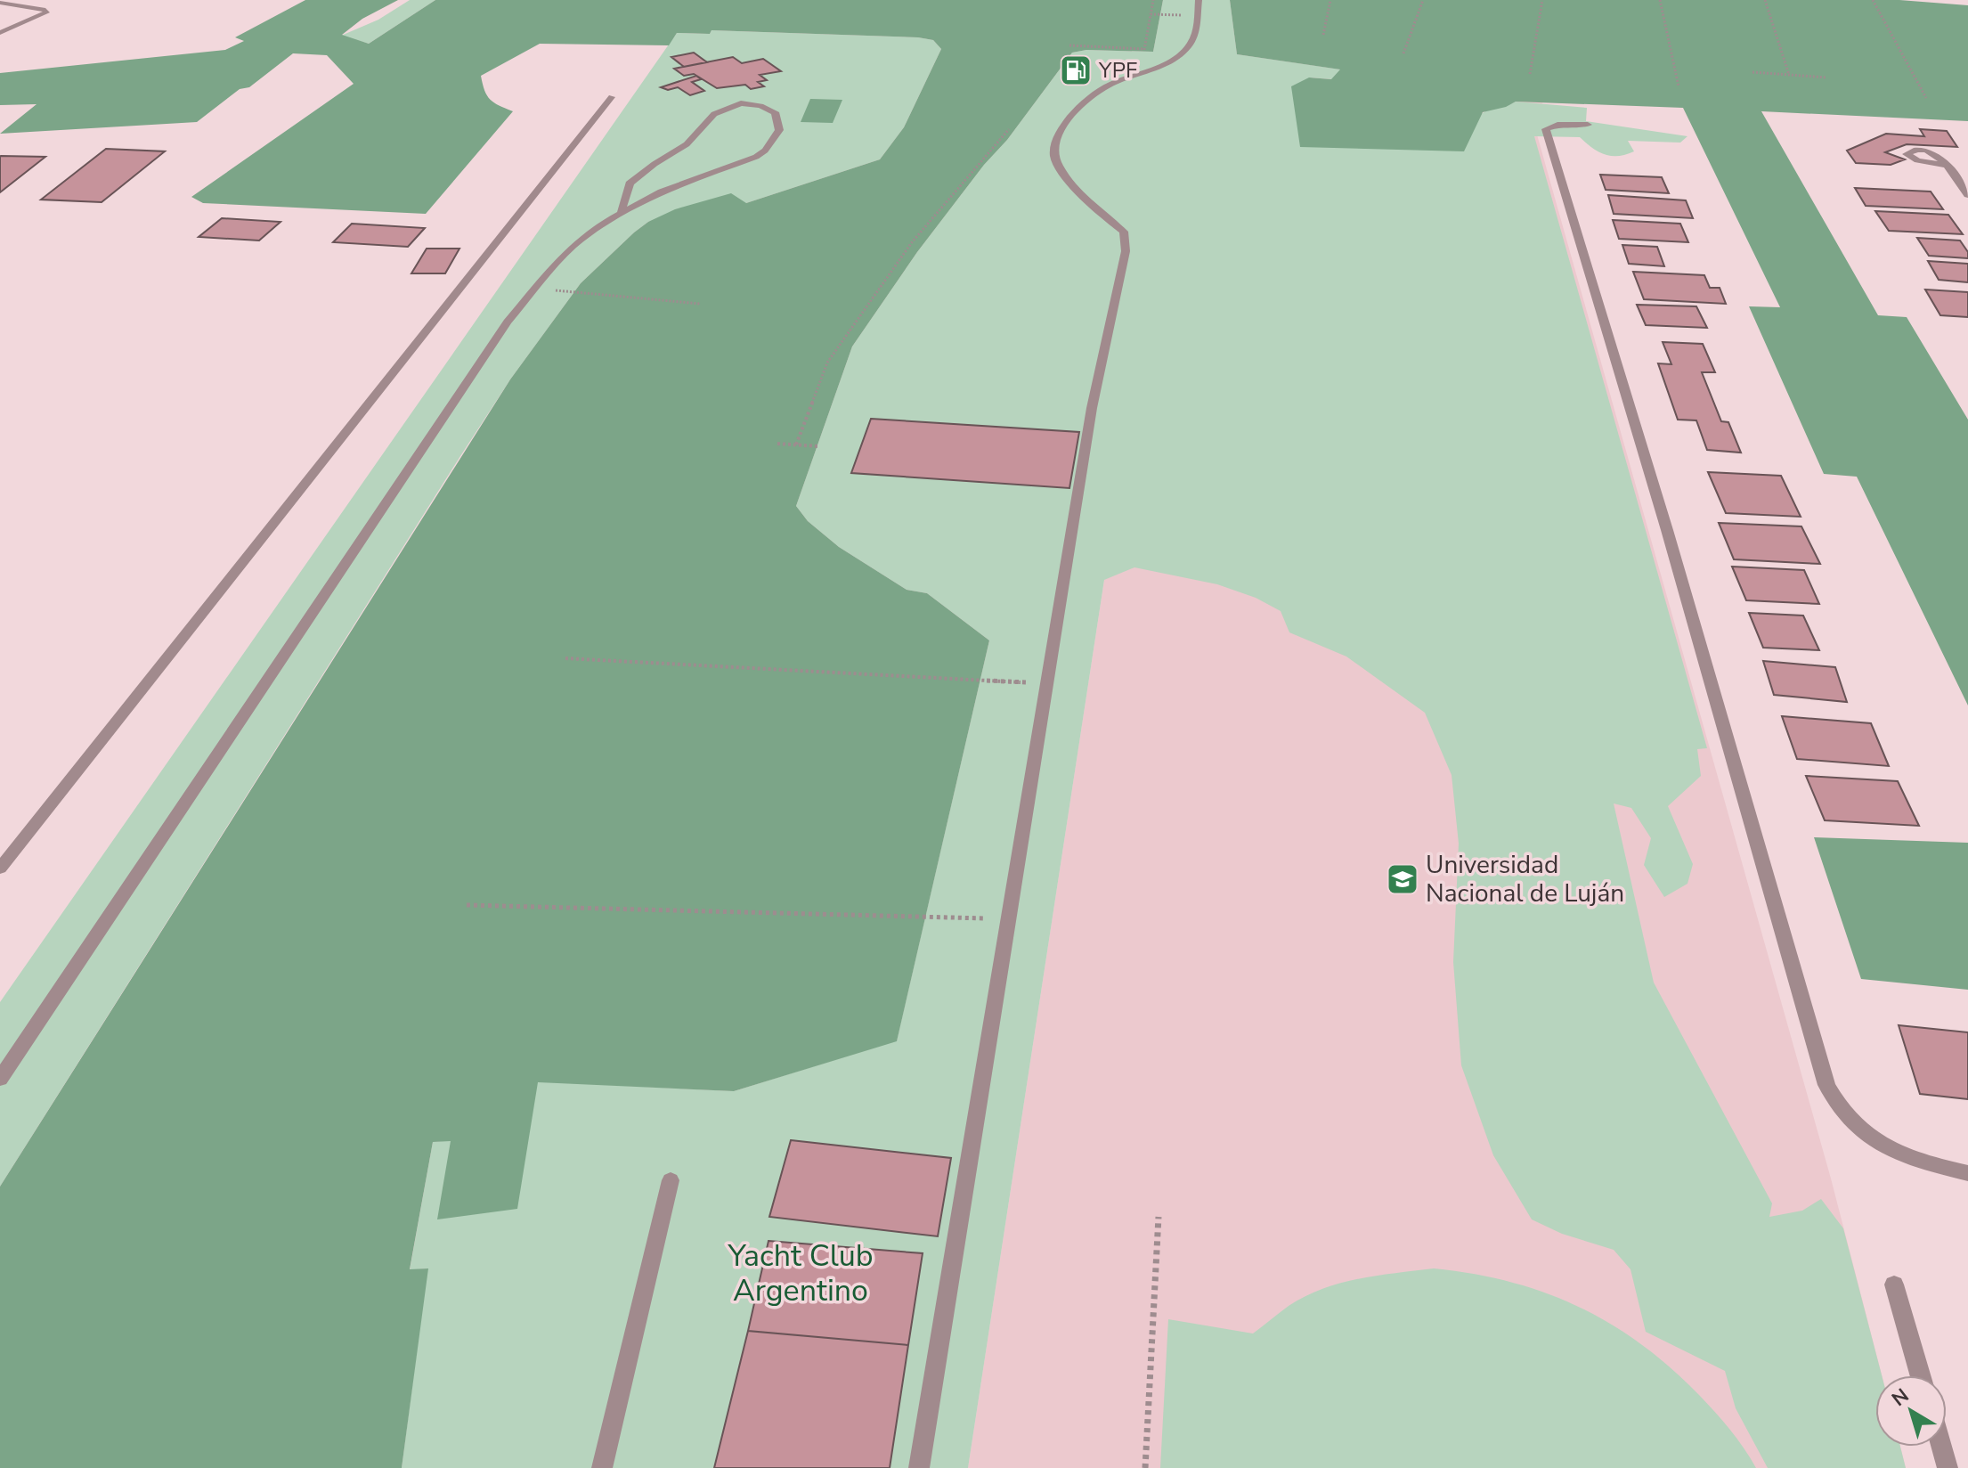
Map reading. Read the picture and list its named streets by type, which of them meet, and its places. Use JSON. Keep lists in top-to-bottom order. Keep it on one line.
{"parks":["Yacht Club Argentino"],"places":{"fuel station":["YPF"],"school or university":["Universidad Nacional de Luján"]},"north":"top left"}
